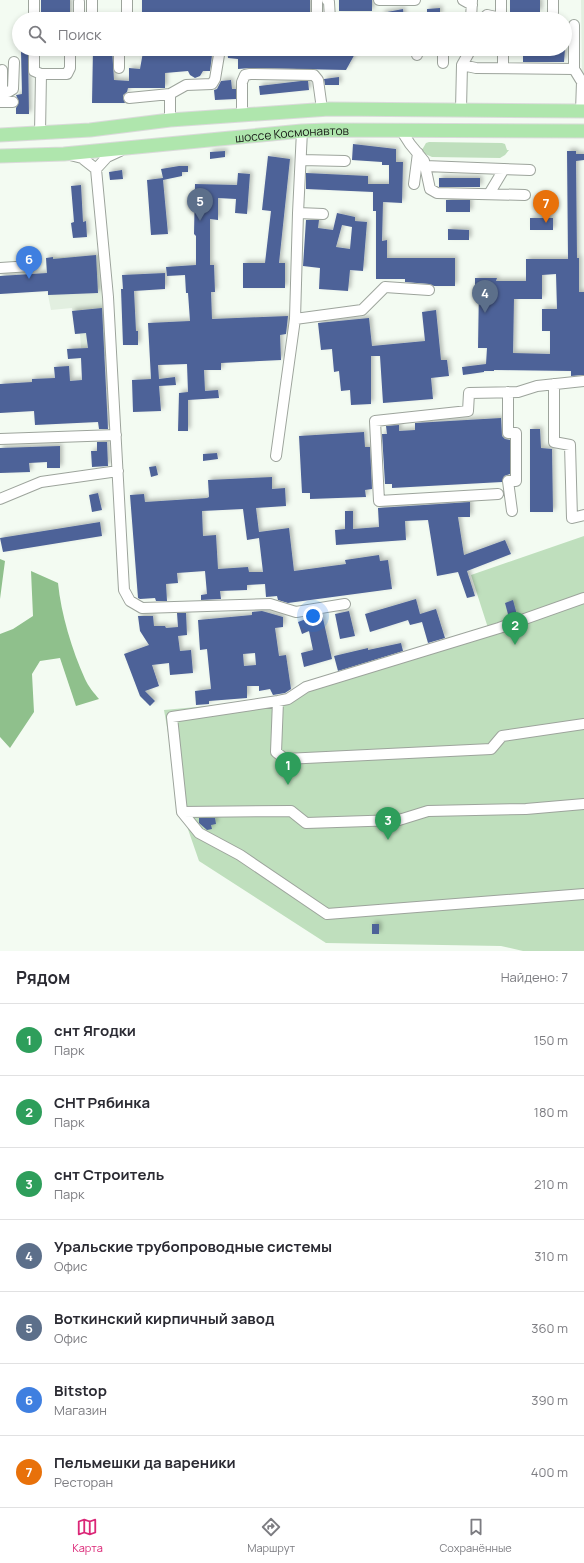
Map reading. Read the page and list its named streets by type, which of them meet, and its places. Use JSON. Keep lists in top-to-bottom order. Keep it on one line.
{"streets":{"main road":["шоссе Космонавтов"]},"page":{"search":"Поиск","pins":["5","7","6","4","2","1","3"],"heading":["Рядом","Найдено: 7"],"list":[{"mark":"1","name":"снт Ягодки","note":"Парк","value":"150 m"},{"mark":"2","name":"СНТ Рябинка","note":"Парк","value":"180 m"},{"mark":"3","name":"снт Строитель","note":"Парк","value":"210 m"},{"mark":"4","name":"Уральские трубопроводные системы","note":"Офис","value":"310 m"},{"mark":"5","name":"Воткинский кирпичный завод","note":"Офис","value":"360 m"},{"mark":"6","name":"Bitstop","note":"Магазин","value":"390 m"},{"mark":"7","name":"Пельмешки да вареники","note":"Ресторан","value":"400 m"}],"nav":["Карта","Маршрут","Сохранённые"]}}
